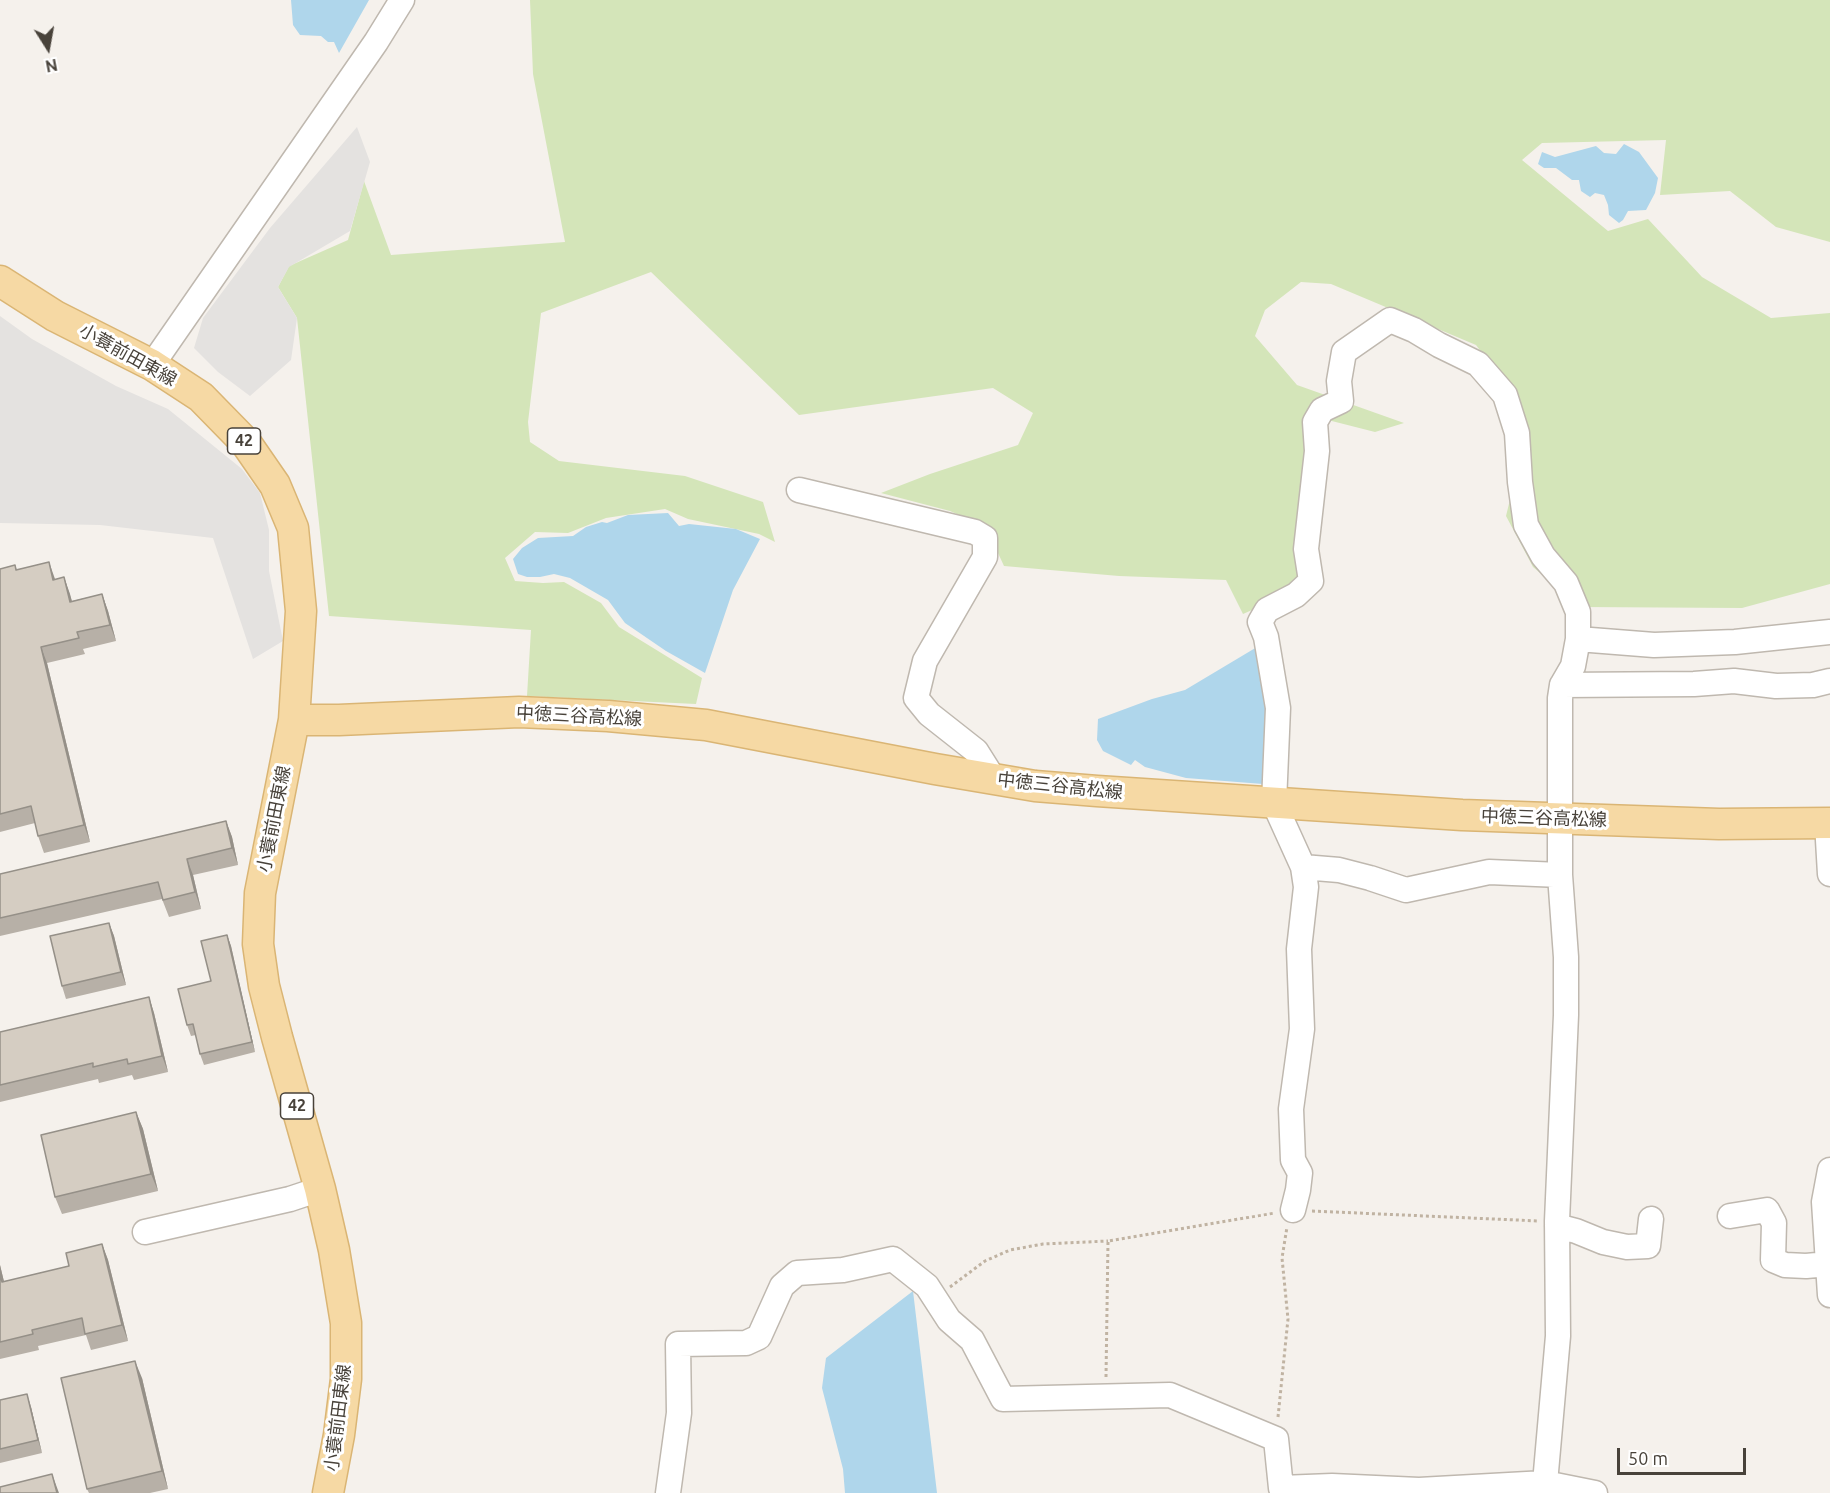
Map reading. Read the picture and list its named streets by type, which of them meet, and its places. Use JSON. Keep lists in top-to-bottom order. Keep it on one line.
{"streets":{"main road":["小蓑前田東線","42","中徳三谷高松線"]},"crossings":[["小蓑前田東線","中徳三谷高松線"]],"scale_bar":"50 m","north":"bottom"}
